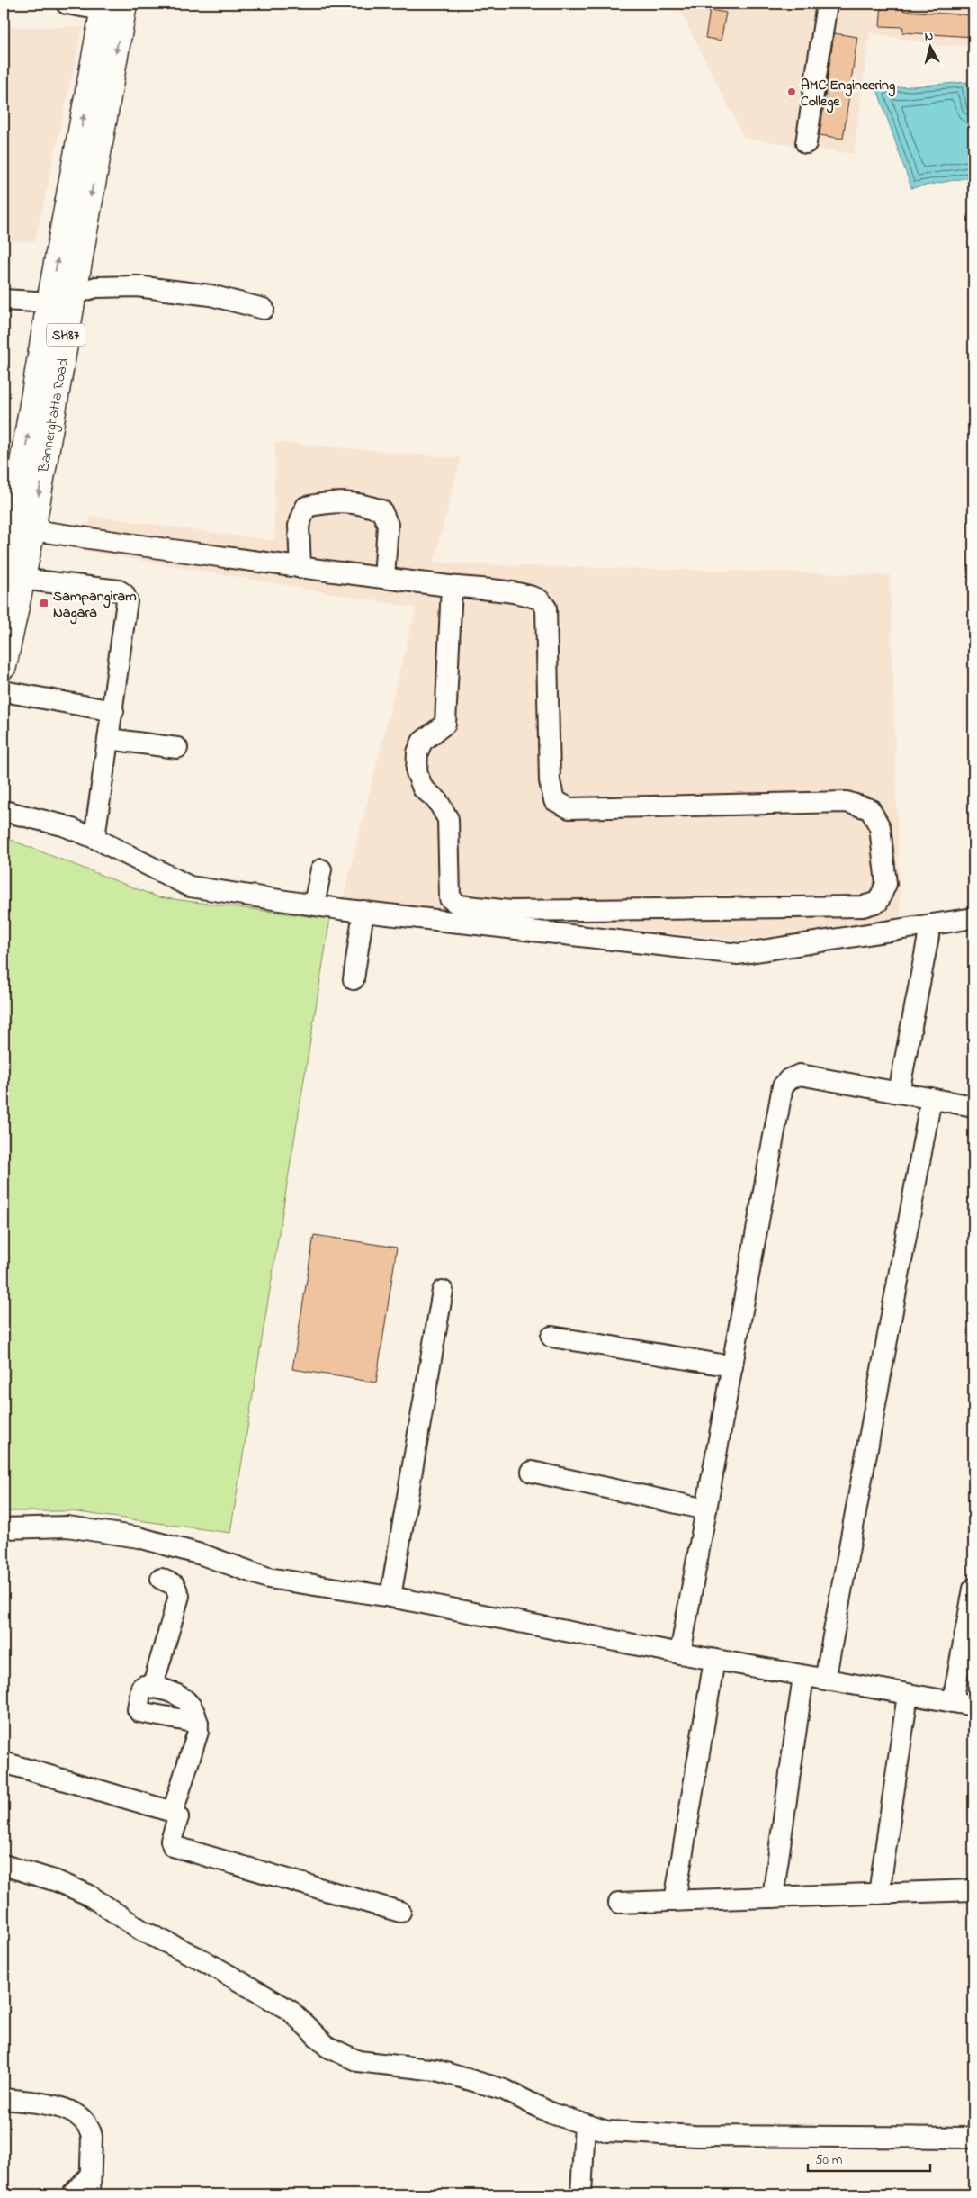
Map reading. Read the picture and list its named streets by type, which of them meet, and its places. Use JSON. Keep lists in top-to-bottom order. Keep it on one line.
{"streets":{"main road":["SH87","Bannerghatta Road"]},"places":{"other":["AMC Engineering College"],"transit":["Sampangiram Nagara"]},"scale_bar":"50 m","north":"top"}
